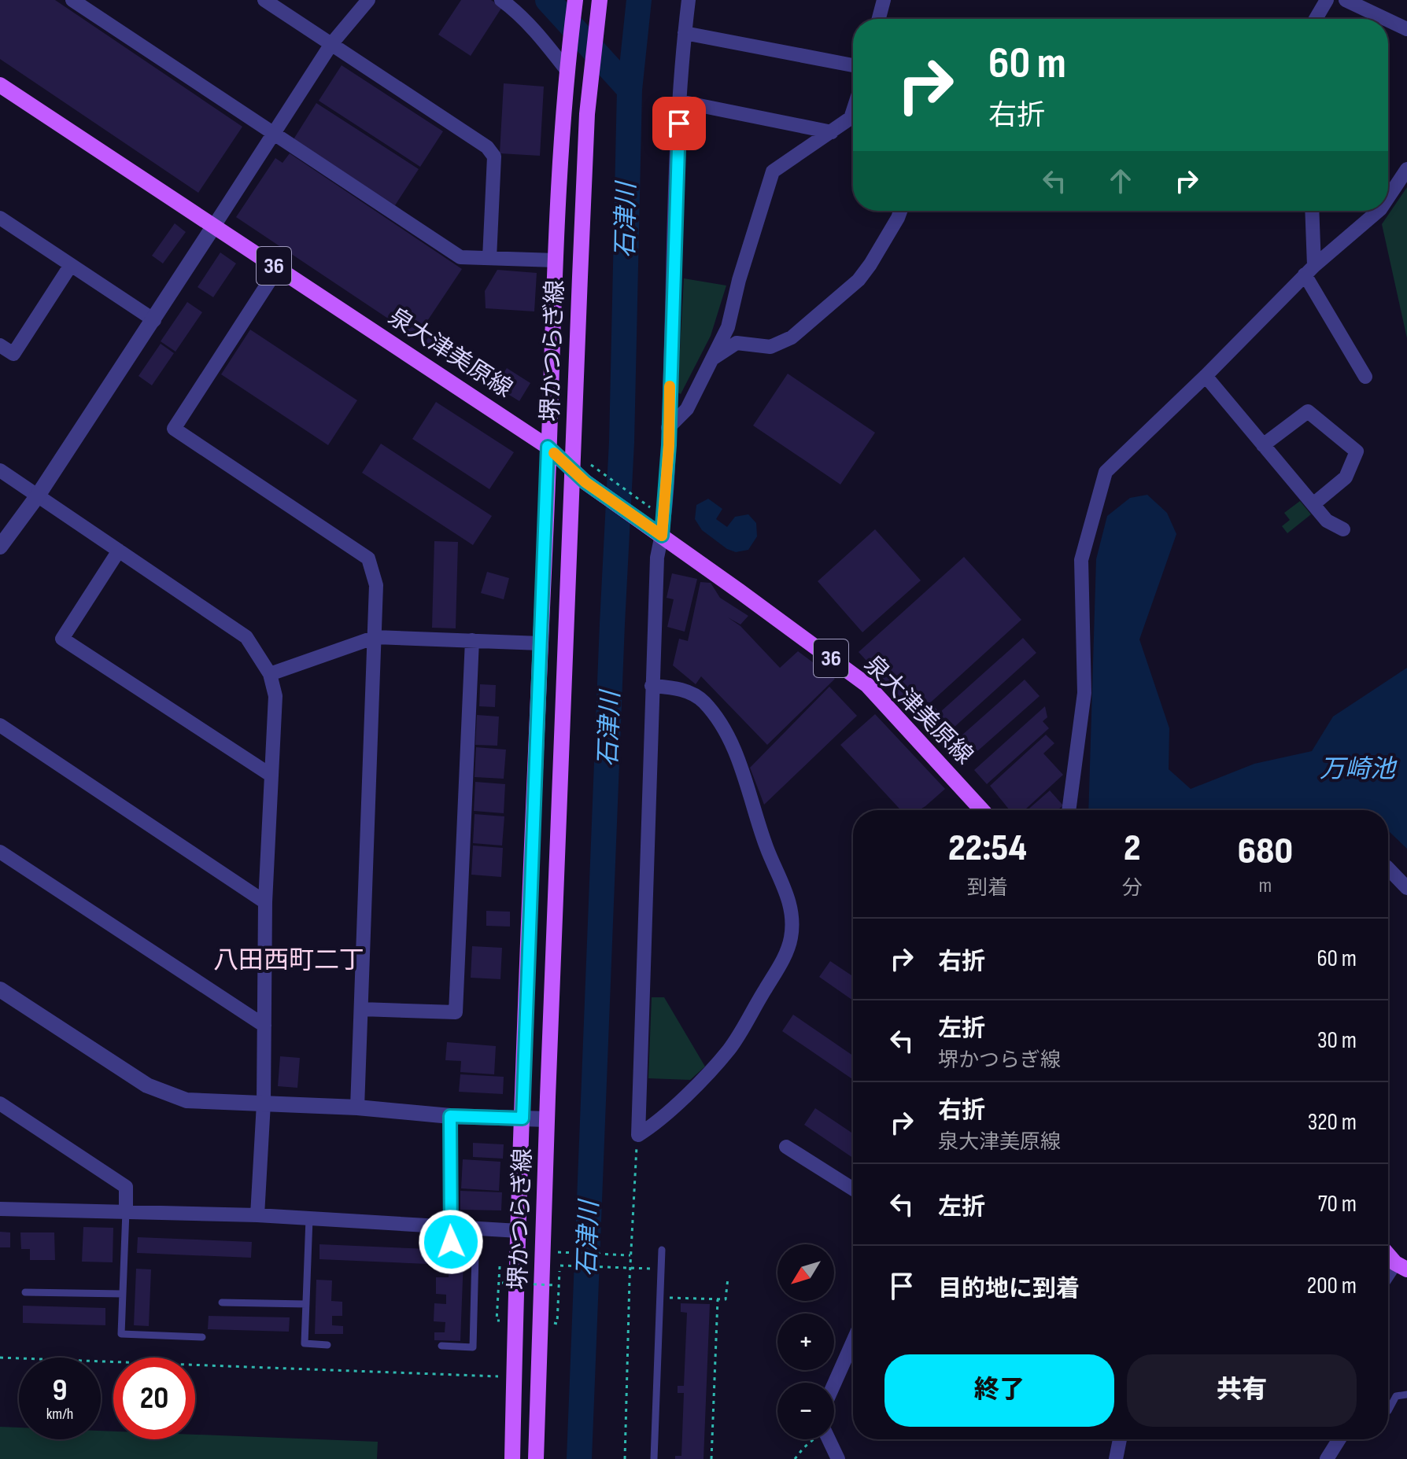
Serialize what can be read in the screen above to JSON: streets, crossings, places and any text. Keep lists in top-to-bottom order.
{
  "streets": {
    "main road": ["36", "堺かつらぎ線", "泉大津美原線"]
  },
  "crossings": [
    ["堺かつらぎ線", "泉大津美原線"]
  ],
  "districts": ["八田西町二丁"],
  "water": ["石津川", "万崎池"],
  "north": "bottom left",
  "page": {
    "turn": ["60 m", "右折"],
    "eta": [
      "22:54",
      "到着",
      "2",
      "分",
      "680",
      "m"
    ],
    "list": [
      {
        "name": "右折",
        "value": "60 m"
      },
      {
        "name": "左折",
        "note": "堺かつらぎ線",
        "value": "30 m"
      },
      {
        "name": "右折",
        "note": "泉大津美原線",
        "value": "320 m"
      },
      {
        "name": "左折",
        "value": "70 m"
      },
      {
        "name": "目的地に到着",
        "value": "200 m"
      }
    ],
    "map_buttons": ["+", "−"],
    "buttons": ["終了", "共有"],
    "speed": "9 km/h",
    "limit": "20"
  }
}
